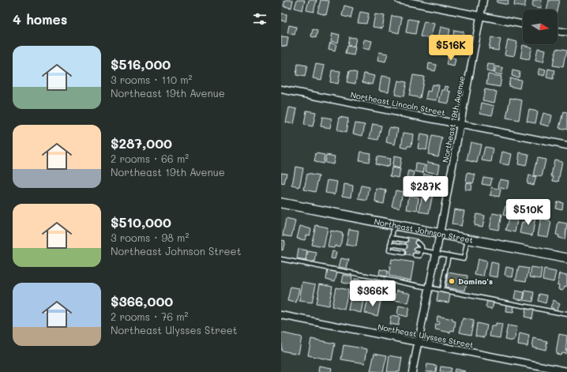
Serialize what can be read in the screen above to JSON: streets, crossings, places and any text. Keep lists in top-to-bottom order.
{
  "streets": {
    "main road": ["Northeast Johnson Street"],
    "street": ["Northeast Lincoln Street", "Northeast 19th Avenue", "Northeast Ulysses Street"]
  },
  "crossings": [
    ["Northeast Lincoln Street", "Northeast 19th Avenue"],
    ["Northeast 19th Avenue", "Northeast Johnson Street"],
    ["Northeast 19th Avenue", "Northeast Ulysses Street"]
  ],
  "places": ["Domino's"],
  "north": "right",
  "page": {
    "heading": "4 homes",
    "price": [
      "$516K",
      "$287K",
      "$510K",
      "$366K"
    ],
    "list": [
      {
        "name": "$516,000",
        "note": "3 rooms · 110 m² · Northeast 19th Avenue"
      },
      {
        "name": "$287,000",
        "note": "2 rooms · 66 m² · Northeast 19th Avenue"
      },
      {
        "name": "$510,000",
        "note": "3 rooms · 98 m² · Northeast Johnson Street"
      },
      {
        "name": "$366,000",
        "note": "2 rooms · 76 m² · Northeast Ulysses Street"
      }
    ]
  }
}
